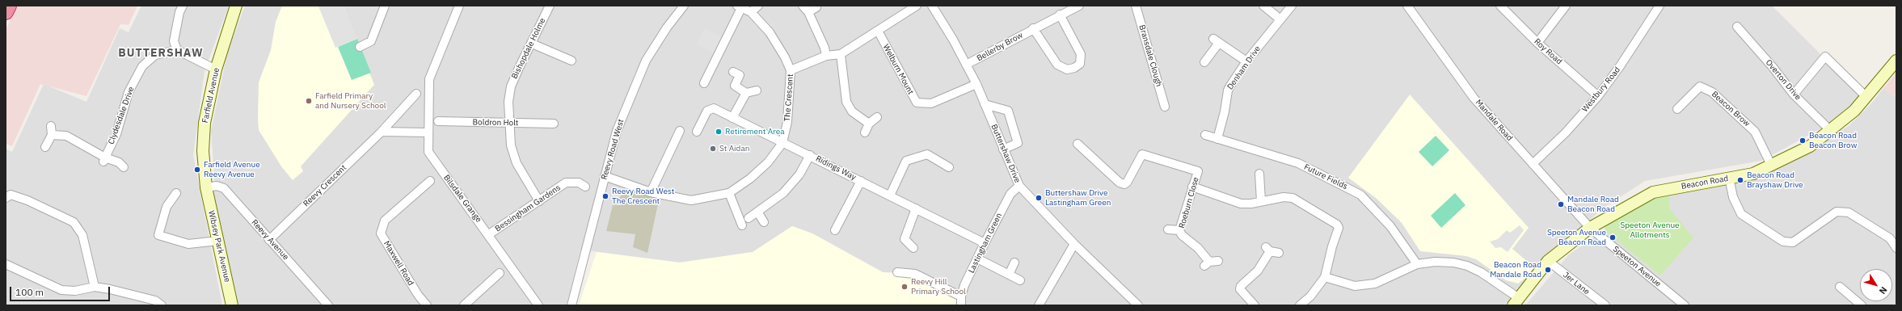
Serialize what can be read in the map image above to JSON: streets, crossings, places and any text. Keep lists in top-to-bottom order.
{
  "streets": {
    "main road": ["Farfield Avenue", "Beacon Road", "Wibsey Park Avenue"],
    "street": [
      "Bellerby Brow",
      "Bishopdale Holme",
      "Roy Road",
      "Bransdale Clough",
      "Denham Drive",
      "Welburn Mount",
      "Overton Drive",
      "Westbury Road",
      "The Crescent",
      "Beacon Brow",
      "Clydesdale Drive",
      "Mandale Road",
      "Boldron Holt",
      "Reevy Road West",
      "Buttershaw Drive",
      "Ridings Way",
      "Future Fields",
      "Reevy Crescent",
      "Bilsdale Grange",
      "Roeburn Close",
      "Bessingham Gardens",
      "Reevy Avenue",
      "Lastingham Green",
      "Maxwell Road",
      "Speeton Avenue",
      "Jer Lane"
    ]
  },
  "crossings": [
    ["Bellerby Brow", "Buttershaw Drive"],
    ["Bishopdale Holme", "Boldron Holt"],
    ["Bishopdale Holme", "Bessingham Gardens"],
    ["Roy Road", "Westbury Road"],
    ["Denham Drive", "Future Fields"],
    ["Welburn Mount", "Buttershaw Drive"],
    ["Overton Drive", "Beacon Road"],
    ["Westbury Road", "Mandale Road"],
    ["Farfield Avenue", "Reevy Avenue"],
    ["Farfield Avenue", "Wibsey Park Avenue"],
    ["The Crescent", "Reevy Road West"],
    ["The Crescent", "Ridings Way"],
    ["Beacon Brow", "Beacon Road"],
    ["Mandale Road", "Beacon Road"],
    ["Mandale Road", "Speeton Avenue"],
    ["Buttershaw Drive", "Lastingham Green"],
    ["Ridings Way", "Lastingham Green"],
    ["Beacon Road", "Speeton Avenue"],
    ["Beacon Road", "Jer Lane"],
    ["Reevy Crescent", "Reevy Avenue"],
    ["Bilsdale Grange", "Bessingham Gardens"],
    ["Reevy Avenue", "Wibsey Park Avenue"]
  ],
  "districts": ["BUTTERSHAW"],
  "parks": ["Speeton Avenue Allotments"],
  "places": [
    "Farfield Primary and Nursery School",
    "Retirement Area",
    "Beacon Road Beacon Brow",
    "St Aidan",
    "Farfield Avenue Reevy Avenue",
    "Beacon Road Brayshaw Drive",
    "Reevy Road West The Crescent",
    "Buttershaw Drive Lastingham Green",
    "Mandale Road Beacon Road",
    "Speeton Avenue Beacon Road",
    "Beacon Road Mandale Road",
    "Reevy Hill Primary School"
  ],
  "scale_bar": "100 m",
  "north": "bottom right"
}
